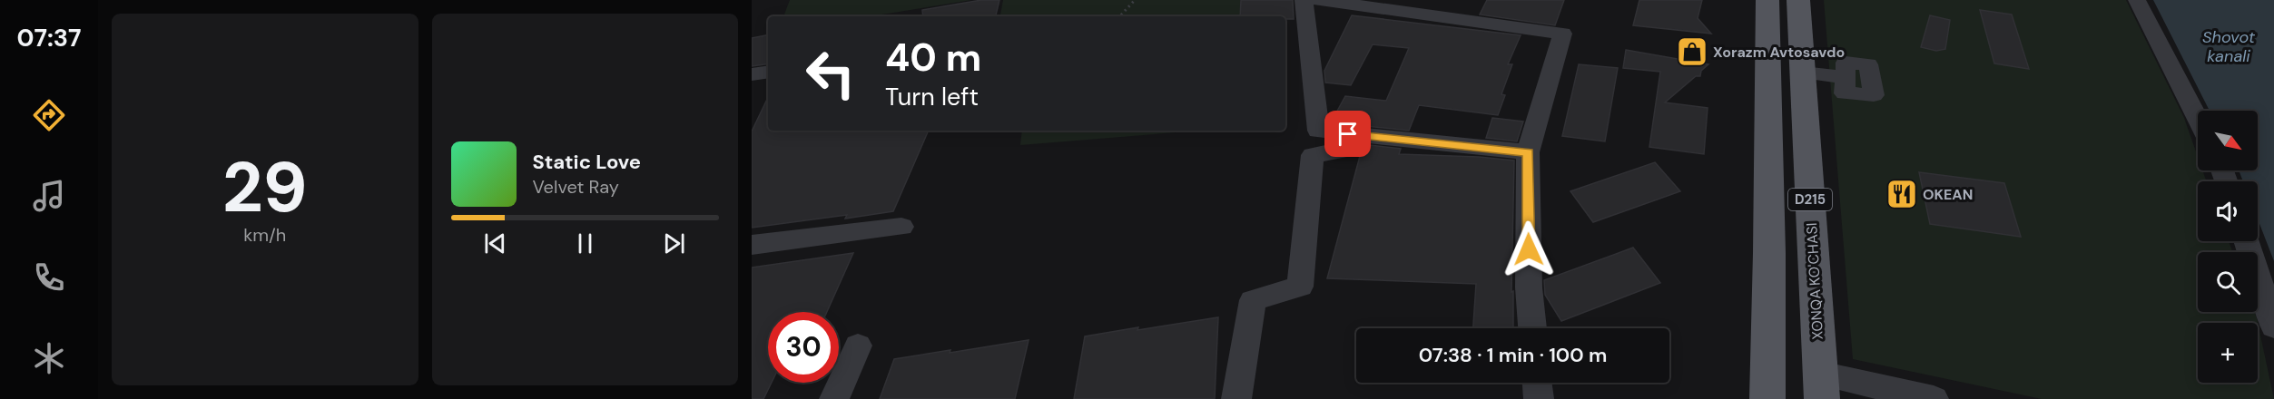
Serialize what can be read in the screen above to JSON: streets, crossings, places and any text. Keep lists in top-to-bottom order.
{
  "streets": {
    "main road": ["D215", "XONQA KO'CHASI"]
  },
  "water": ["Shovot kanali"],
  "places": {
    "shop": ["Xorazm Avtosavdo"],
    "restaurant": ["OKEAN"]
  },
  "north": "bottom right",
  "page": {
    "tabs": "07:37",
    "tile": ["29", "km/h"],
    "turn": ["40 m", "Turn left"],
    "map_buttons": "+",
    "song": ["Static Love", "Velvet Ray"],
    "limit": "30",
    "trip": "07:38 · 1 min · 100 m"
  }
}
